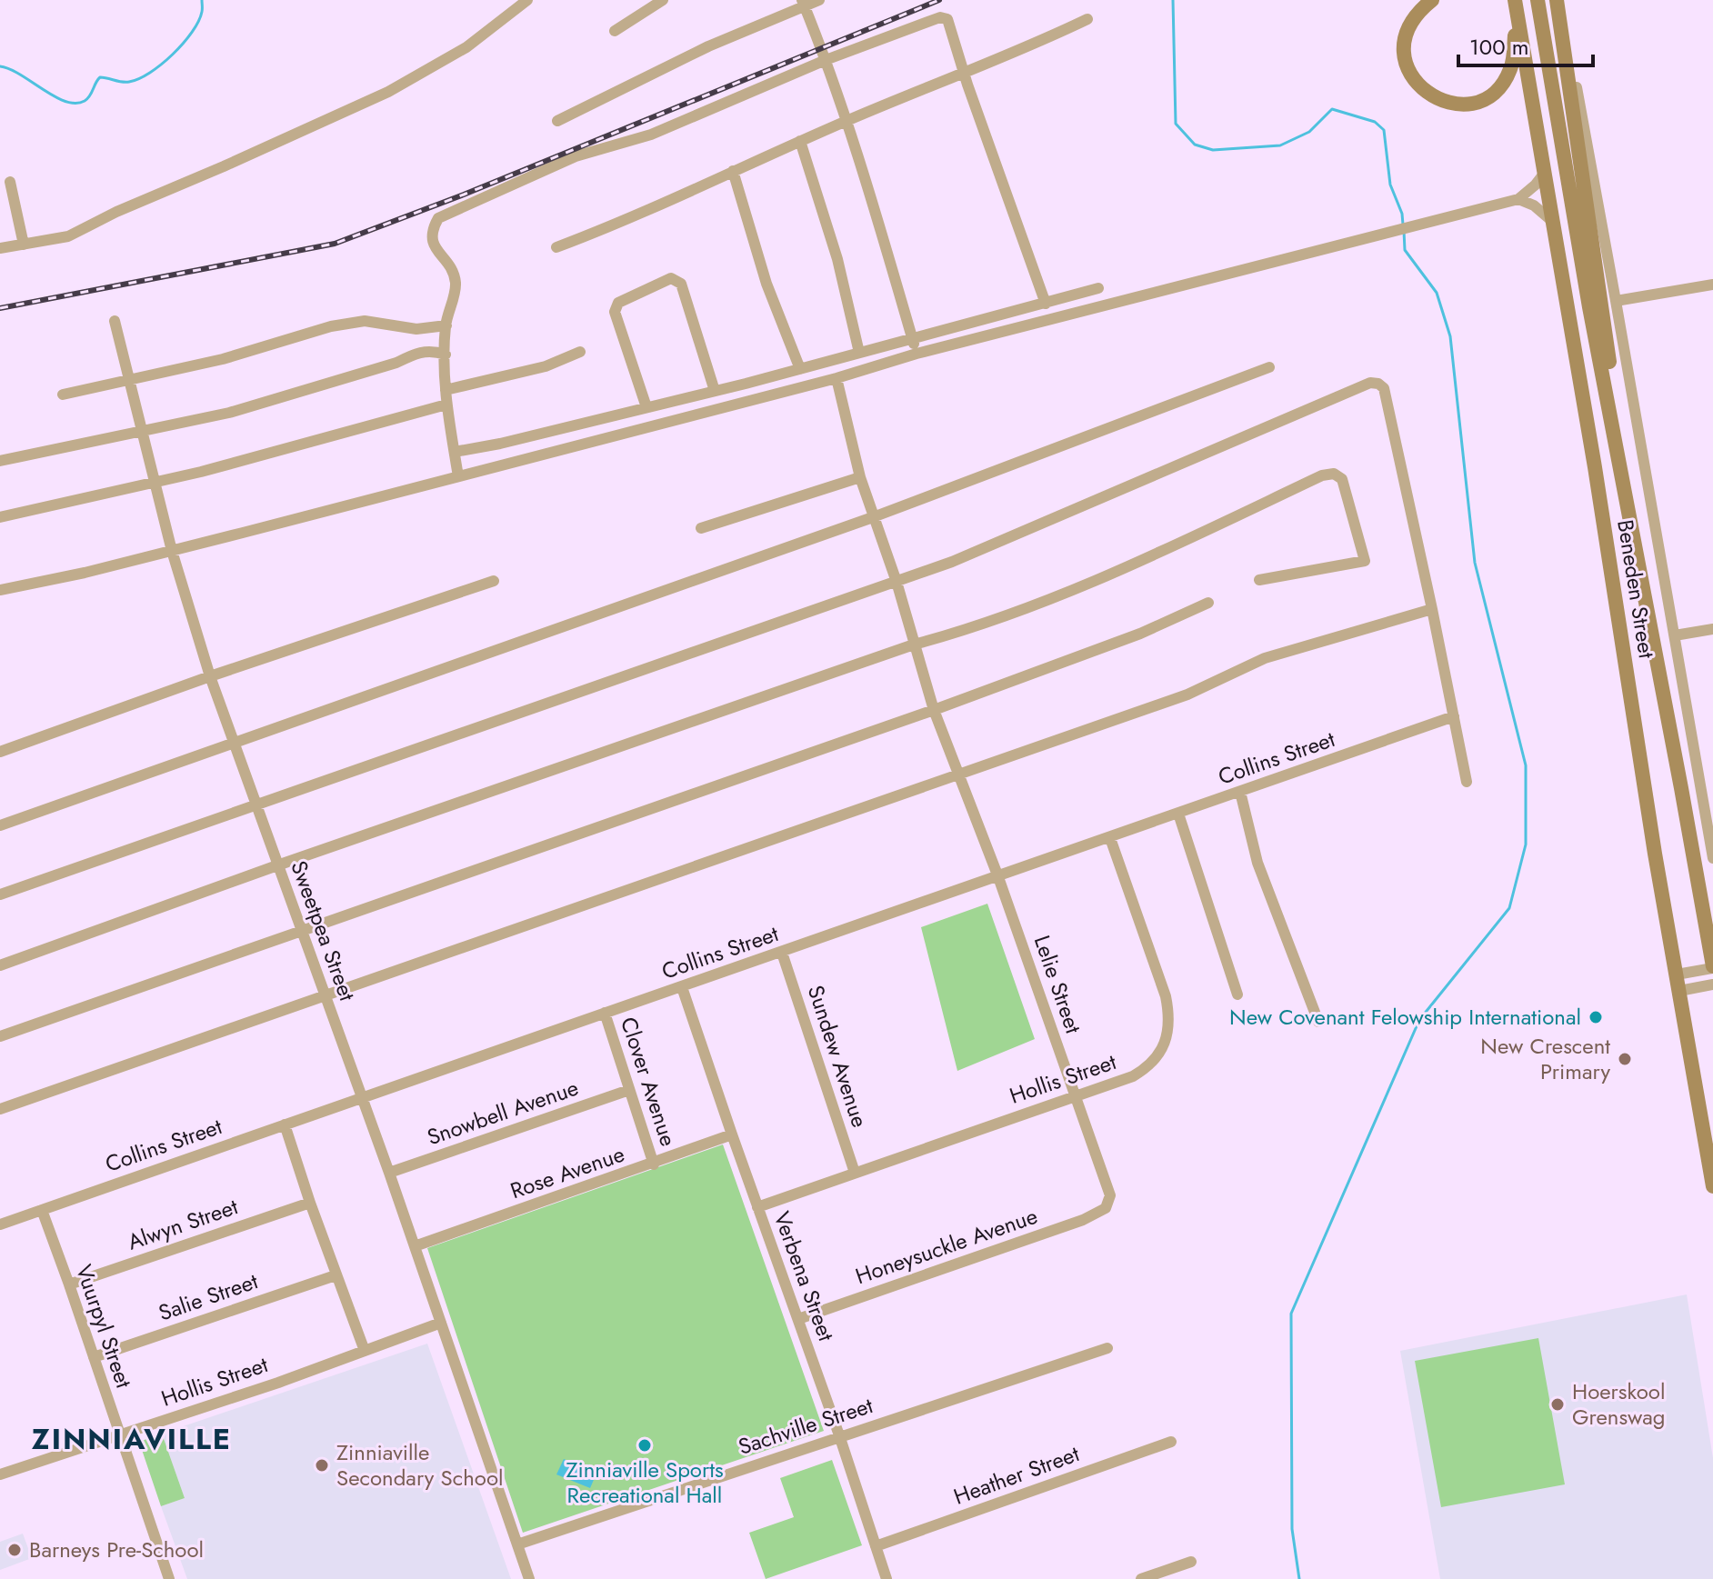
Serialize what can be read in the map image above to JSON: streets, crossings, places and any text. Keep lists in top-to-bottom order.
{
  "streets": {
    "main road": ["Beneden Street"],
    "street": [
      "Collins Street",
      "Sweetpea Street",
      "Lelie Street",
      "Sundew Avenue",
      "Hollis Street",
      "Clover Avenue",
      "Snowbell Avenue",
      "Rose Avenue",
      "Alwyn Street",
      "Honeysuckle Avenue",
      "Verbena Street",
      "Salie Street",
      "Vuurpyl Street",
      "Sachville Street",
      "Heather Street"
    ]
  },
  "crossings": [
    ["Collins Street", "Sweetpea Street"],
    ["Collins Street", "Lelie Street"],
    ["Collins Street", "Sundew Avenue"],
    ["Collins Street", "Hollis Street"],
    ["Collins Street", "Clover Avenue"],
    ["Collins Street", "Verbena Street"],
    ["Collins Street", "Vuurpyl Street"],
    ["Sweetpea Street", "Hollis Street"],
    ["Sweetpea Street", "Snowbell Avenue"],
    ["Sweetpea Street", "Rose Avenue"],
    ["Sweetpea Street", "Sachville Street"],
    ["Lelie Street", "Hollis Street"],
    ["Lelie Street", "Honeysuckle Avenue"],
    ["Sundew Avenue", "Hollis Street"],
    ["Hollis Street", "Verbena Street"],
    ["Hollis Street", "Vuurpyl Street"],
    ["Clover Avenue", "Snowbell Avenue"],
    ["Clover Avenue", "Rose Avenue"],
    ["Rose Avenue", "Verbena Street"],
    ["Alwyn Street", "Vuurpyl Street"],
    ["Honeysuckle Avenue", "Verbena Street"],
    ["Verbena Street", "Sachville Street"],
    ["Verbena Street", "Heather Street"],
    ["Salie Street", "Vuurpyl Street"]
  ],
  "districts": ["ZINNIAVILLE"],
  "places": [
    "New Covenant Felowship International",
    "New Crescent Primary",
    "Hoerskool Grenswag",
    "Zinniaville Sports Recreational Hall",
    "Zinniaville Secondary School",
    "Barneys Pre-School"
  ],
  "scale_bar": "100 m"
}
